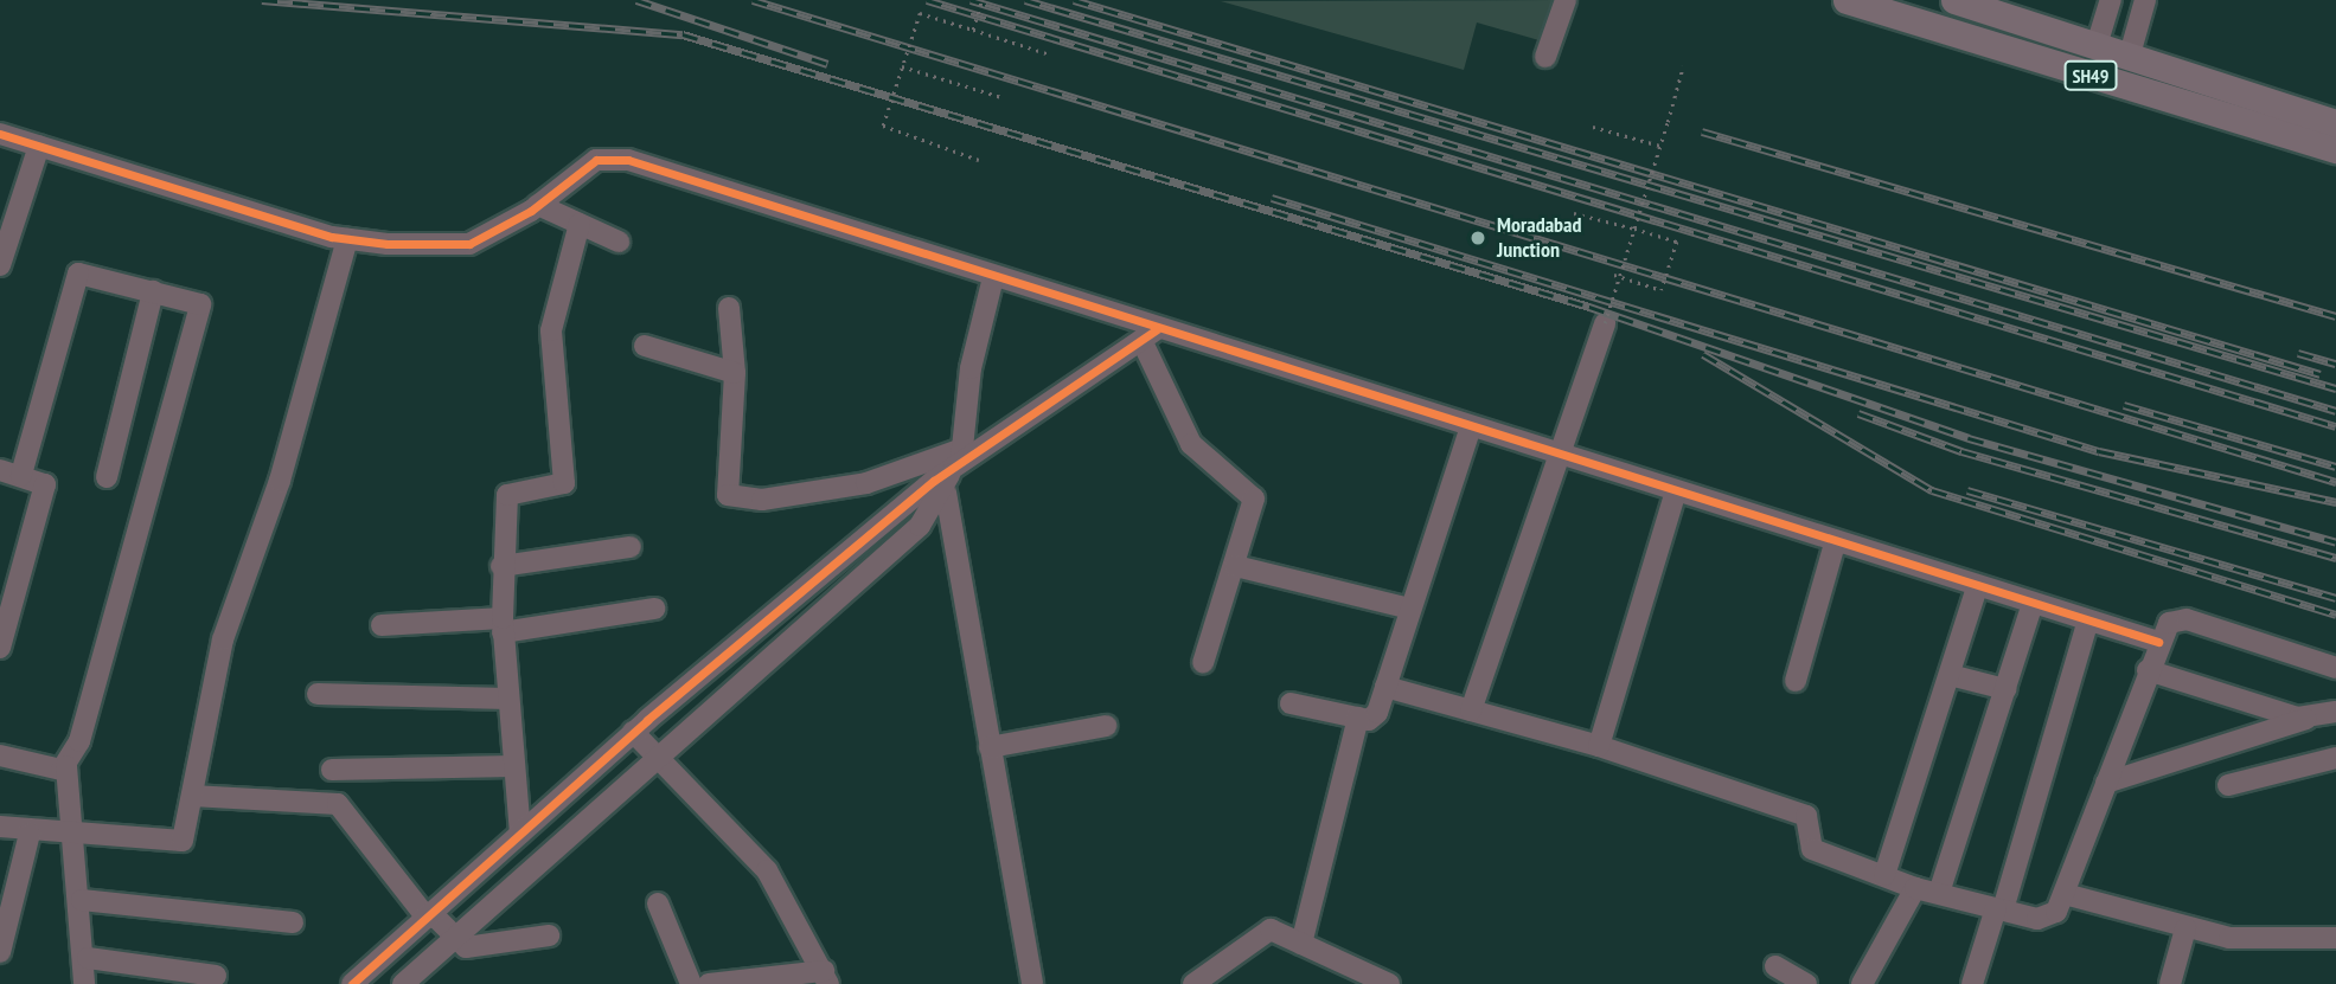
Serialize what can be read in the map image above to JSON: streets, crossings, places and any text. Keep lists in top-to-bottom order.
{
  "streets": {
    "main road": ["SH49"]
  },
  "places": ["Moradabad Junction"]
}
